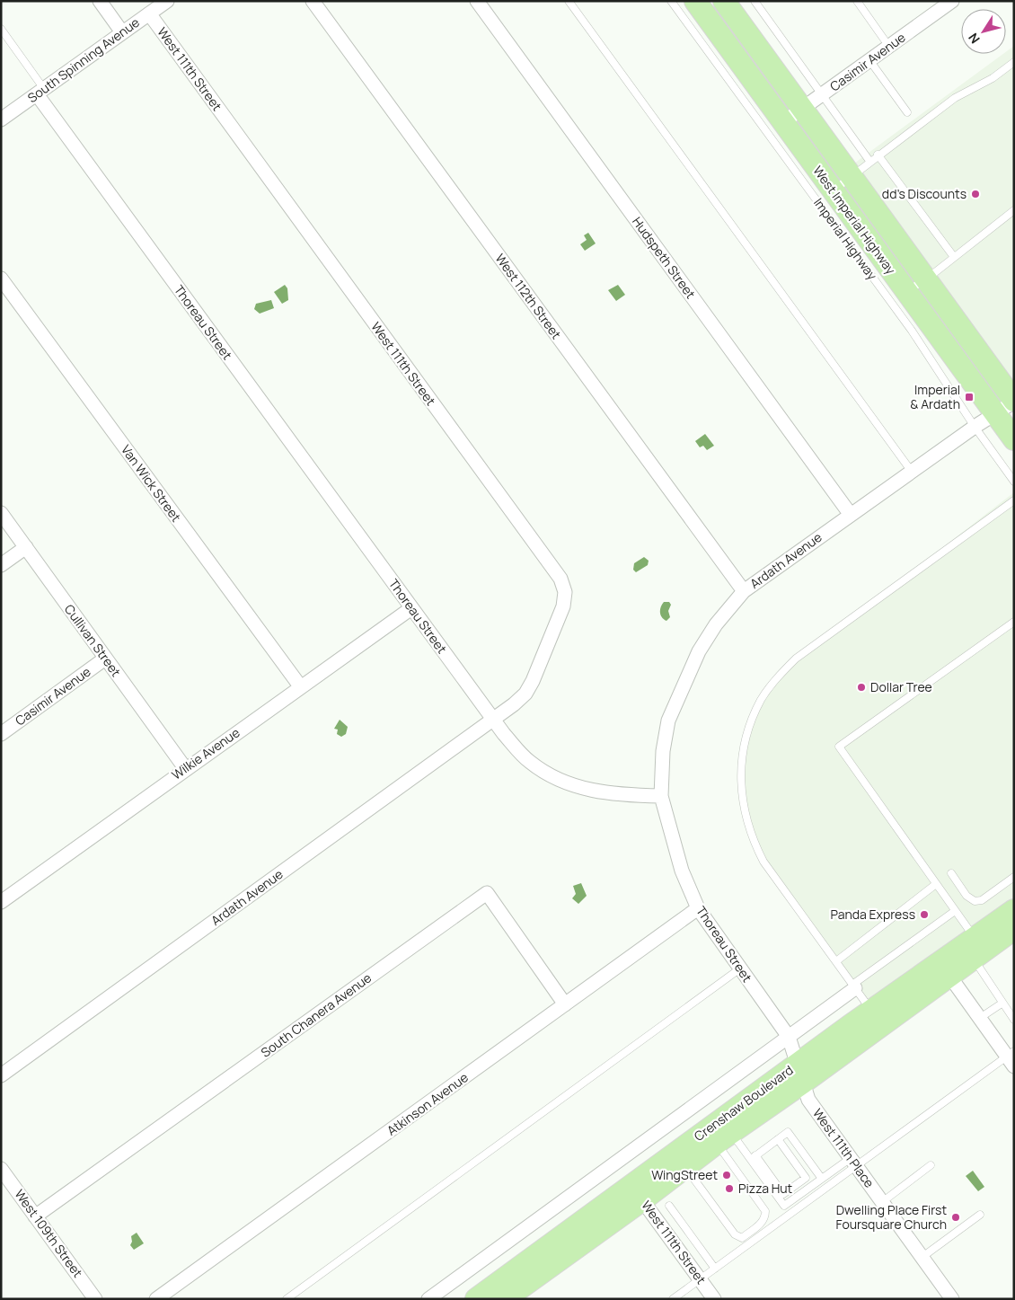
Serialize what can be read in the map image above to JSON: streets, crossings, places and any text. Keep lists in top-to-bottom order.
{
  "streets": {
    "main road": ["West Imperial Highway", "Crenshaw Boulevard"],
    "street": [
      "South Spinning Avenue",
      "Casimir Avenue",
      "West 111th Street",
      "Hudspeth Street",
      "West 112th Street",
      "Thoreau Street",
      "Van Wick Street",
      "Ardath Avenue",
      "Cullivan Street",
      "Wilkie Avenue",
      "South Chanera Avenue",
      "Atkinson Avenue",
      "West 111th Place",
      "West 109th Street"
    ],
    "lane": ["Imperial Highway"]
  },
  "crossings": [
    ["South Spinning Avenue", "West 111th Street"],
    ["South Spinning Avenue", "Thoreau Street"],
    ["Casimir Avenue", "West Imperial Highway"],
    ["Casimir Avenue", "Cullivan Street"],
    ["West 111th Street", "Thoreau Street"],
    ["West 111th Street", "Ardath Avenue"],
    ["West 111th Street", "Crenshaw Boulevard"],
    ["West Imperial Highway", "Ardath Avenue"],
    ["Imperial Highway", "Ardath Avenue"],
    ["Hudspeth Street", "Ardath Avenue"],
    ["West 112th Street", "Ardath Avenue"],
    ["Thoreau Street", "Ardath Avenue"],
    ["Thoreau Street", "Wilkie Avenue"],
    ["Thoreau Street", "Crenshaw Boulevard"],
    ["Thoreau Street", "Atkinson Avenue"],
    ["Thoreau Street", "West 111th Place"],
    ["Van Wick Street", "Wilkie Avenue"],
    ["Cullivan Street", "Wilkie Avenue"],
    ["South Chanera Avenue", "Atkinson Avenue"],
    ["South Chanera Avenue", "West 109th Street"],
    ["Crenshaw Boulevard", "West 111th Place"]
  ],
  "places": {
    "other": [
      "dd's Discounts",
      "Dollar Tree",
      "Panda Express",
      "WingStreet",
      "Pizza Hut",
      "Dwelling Place First Foursquare Church"
    ],
    "transit": ["Imperial & Ardath"]
  },
  "north": "bottom left"
}
